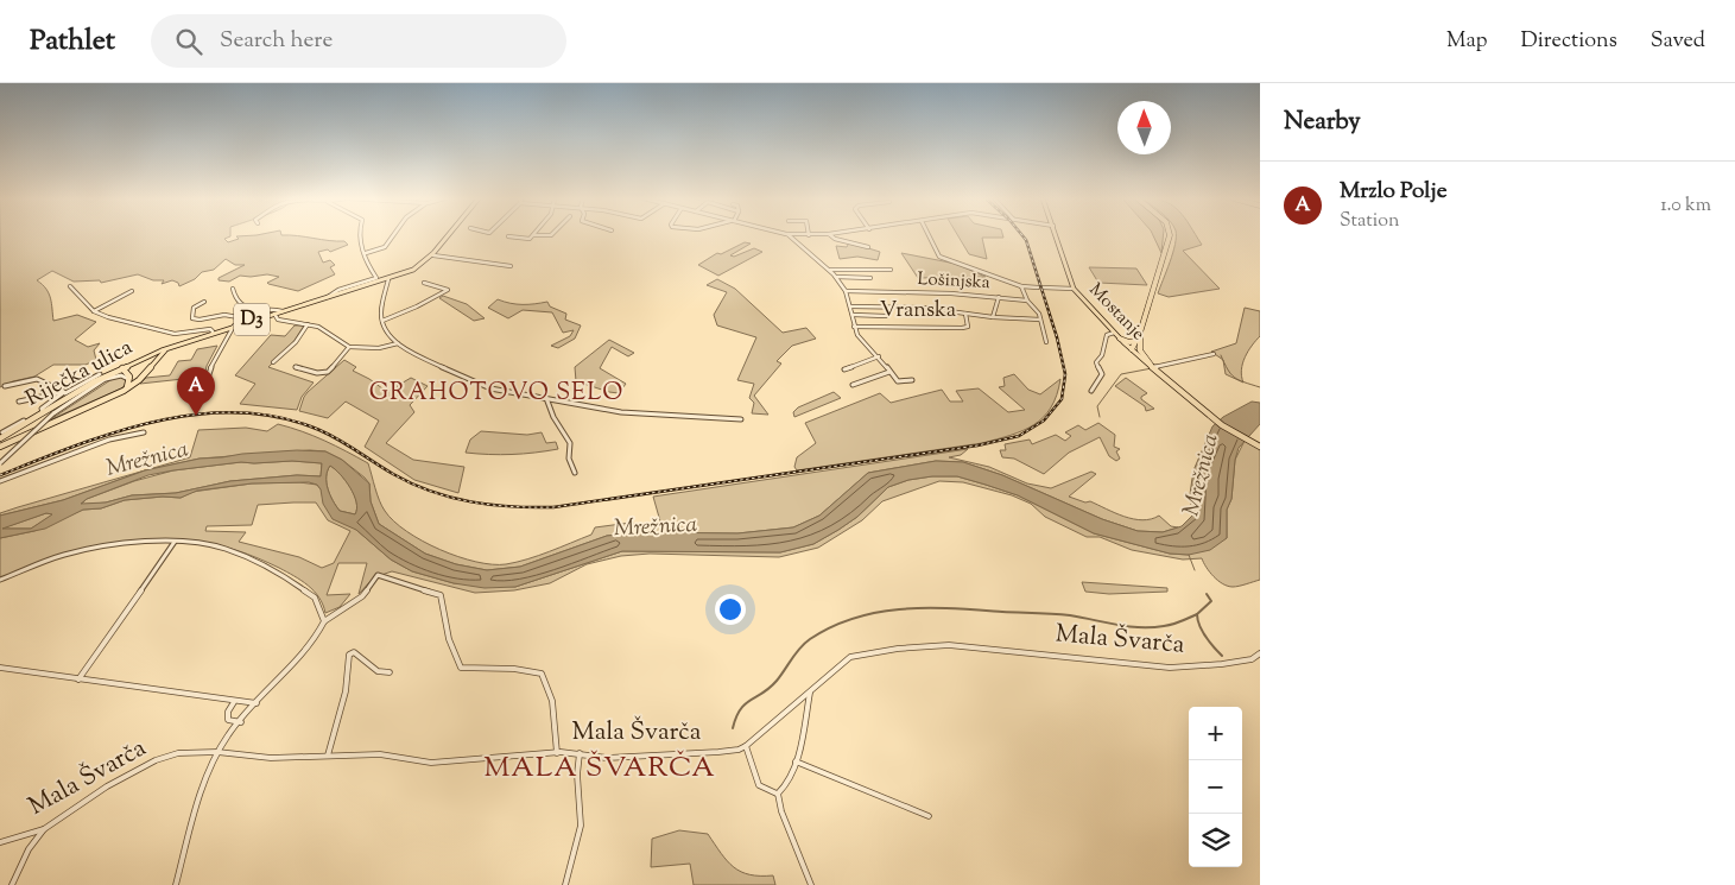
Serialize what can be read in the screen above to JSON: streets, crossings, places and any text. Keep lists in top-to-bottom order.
{
  "streets": {
    "main road": ["Mostanje", "D3", "Riječka ulica"],
    "street": ["Lošinjska", "Vranska", "Mala Švarča"]
  },
  "districts": ["GRAHOTOVO SELO", "MALA ŠVARČA"],
  "water": ["Mrežnica"],
  "north": "top",
  "page": {
    "header": "Pathlet",
    "search": "Search here",
    "nav": ["Map", "Directions", "Saved"],
    "heading": "Nearby",
    "list": [
      {
        "mark": "A",
        "name": "Mrzlo Polje",
        "note": "Station",
        "value": "1.0 km"
      }
    ],
    "pins": "A",
    "map_buttons": ["+", "−"]
  }
}
